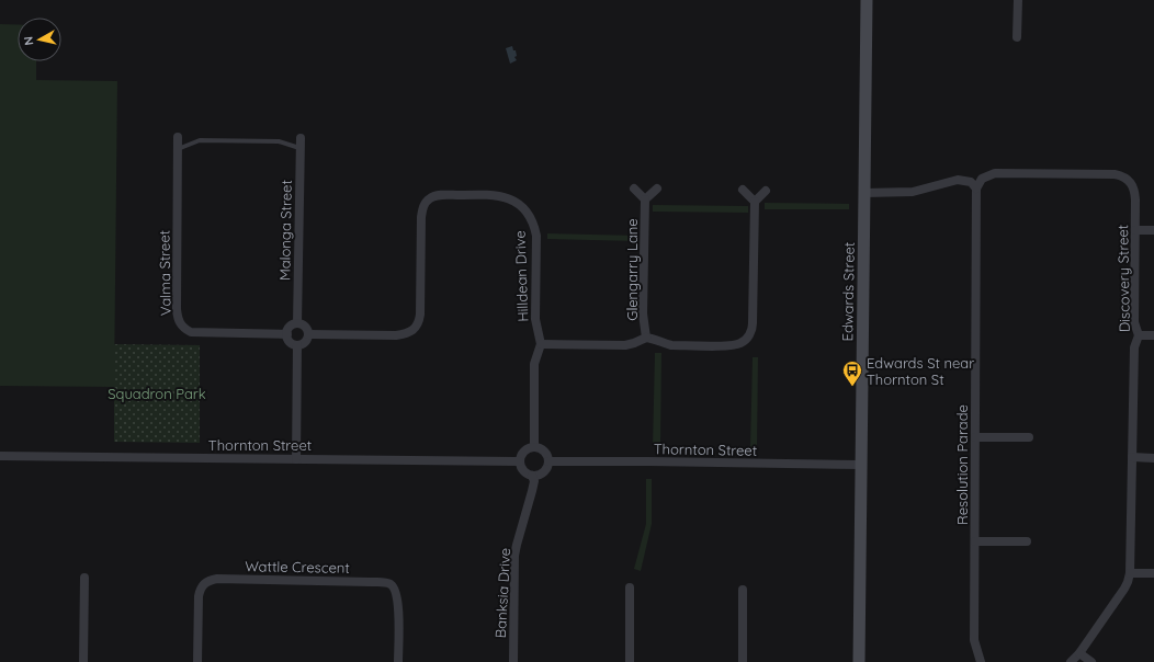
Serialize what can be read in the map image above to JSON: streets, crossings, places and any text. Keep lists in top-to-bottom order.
{
  "streets": {
    "main road": ["Edwards Street"],
    "street": [
      "Malonga Street",
      "Glengarry Lane",
      "Valma Street",
      "Hilldean Drive",
      "Discovery Street",
      "Thornton Street",
      "Resolution Parade",
      "Wattle Crescent",
      "Banksia Drive"
    ]
  },
  "crossings": [
    ["Malonga Street", "Valma Street"],
    ["Malonga Street", "Hilldean Drive"],
    ["Glengarry Lane", "Hilldean Drive"],
    ["Valma Street", "Hilldean Drive"],
    ["Hilldean Drive", "Thornton Street"],
    ["Hilldean Drive", "Banksia Drive"],
    ["Discovery Street", "Resolution Parade"],
    ["Edwards Street", "Thornton Street"],
    ["Thornton Street", "Banksia Drive"]
  ],
  "parks": ["Squadron Park"],
  "places": {
    "bus stop": ["Edwards St near Thornton St"]
  },
  "north": "left"
}
